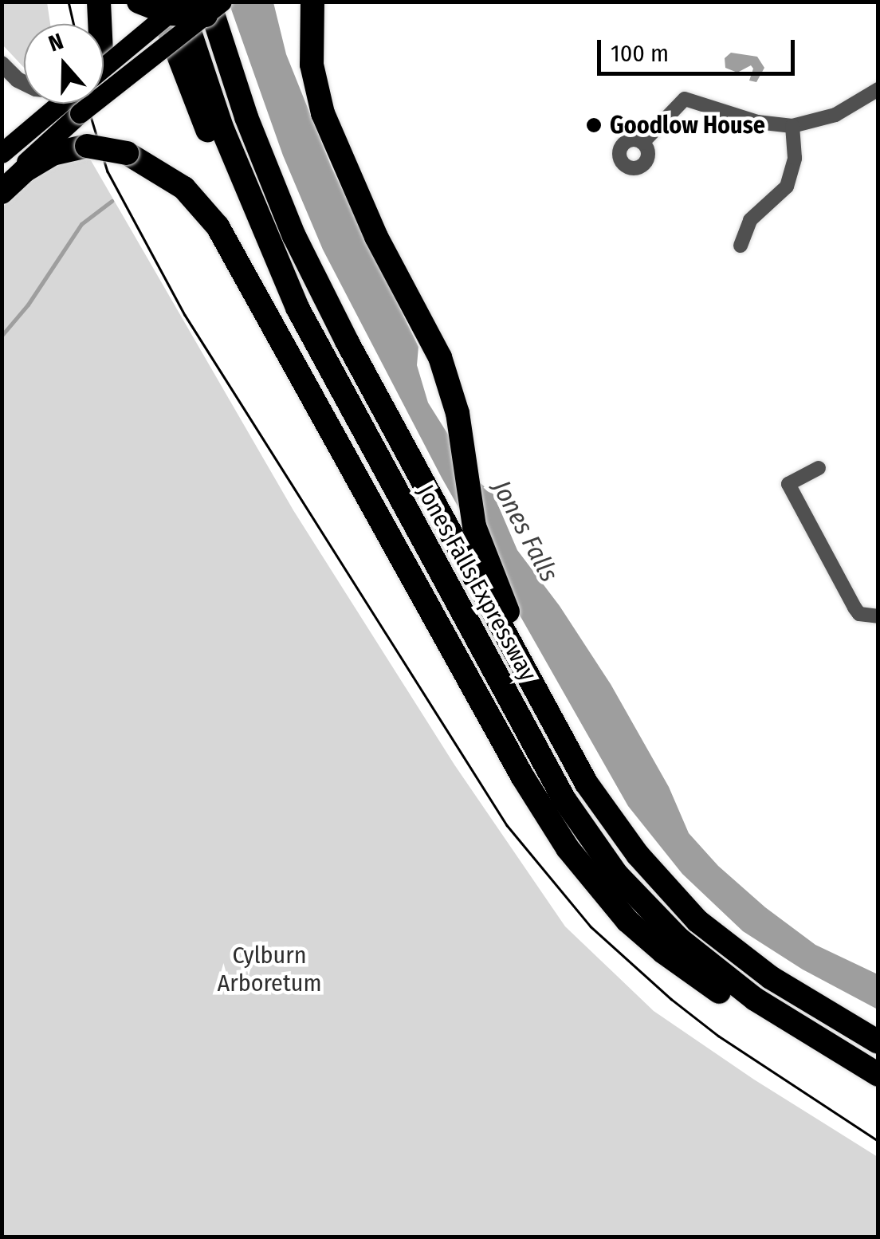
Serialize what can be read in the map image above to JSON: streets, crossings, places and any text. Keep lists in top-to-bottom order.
{
  "streets": {
    "highway": ["Jones Falls Expressway"]
  },
  "water": ["Jones Falls"],
  "parks": ["Cylburn Arboretum"],
  "places": ["Goodlow House"],
  "scale_bar": "100 m",
  "north": "top"
}
